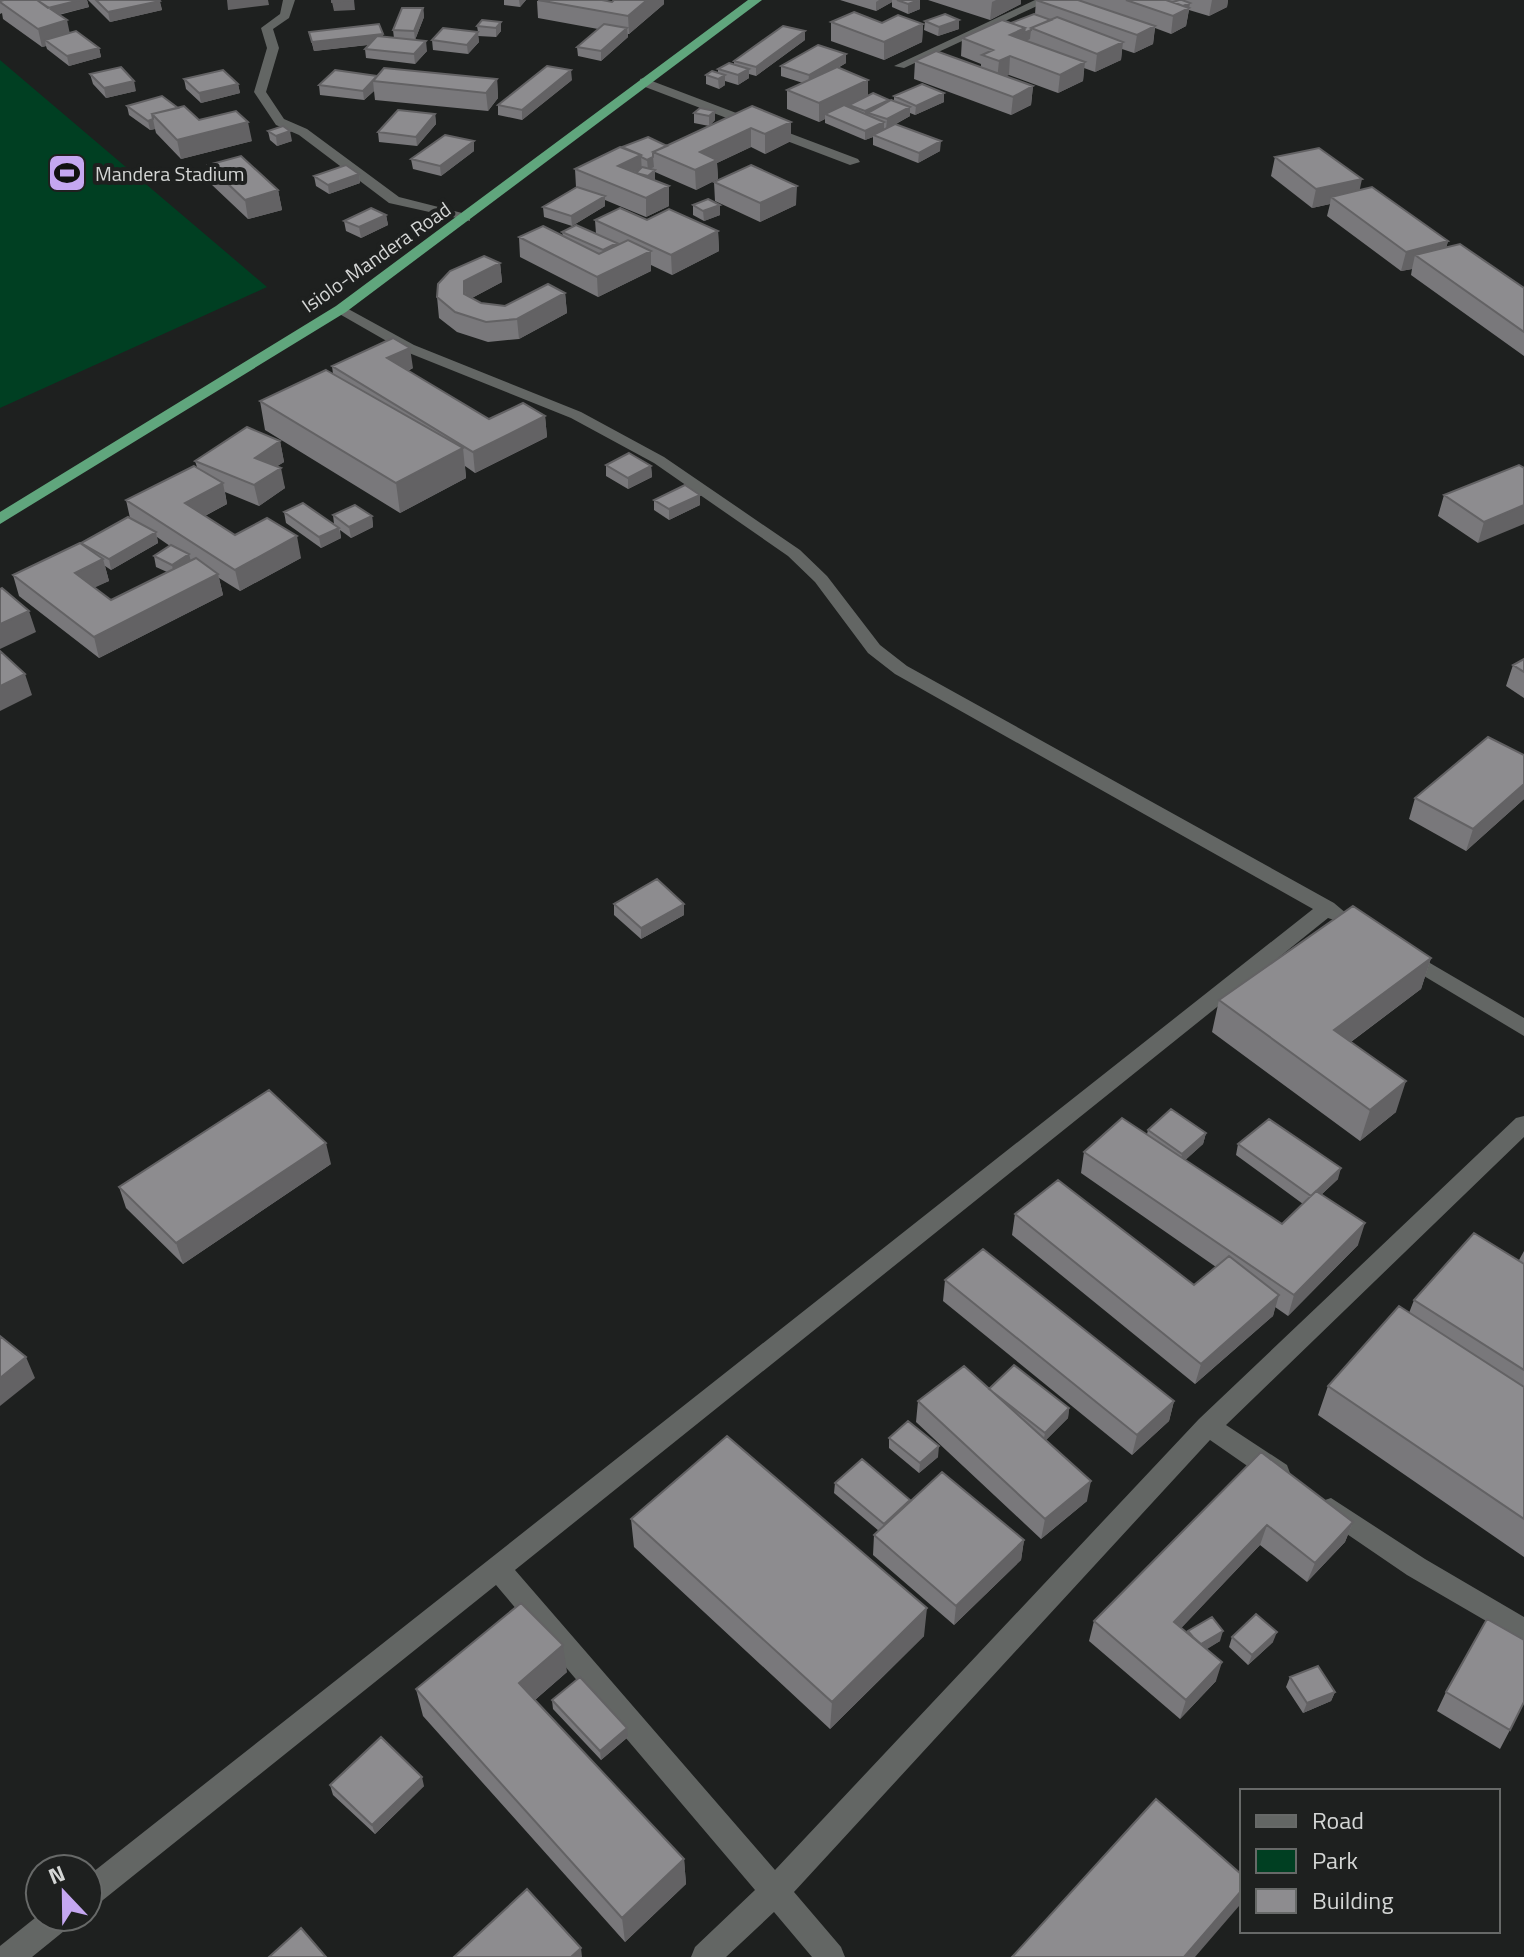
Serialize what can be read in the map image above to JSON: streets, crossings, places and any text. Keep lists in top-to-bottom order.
{
  "streets": {
    "highway": ["Isiolo-Mandera Road"]
  },
  "places": {
    "sports": ["Mandera Stadium"]
  },
  "legend": ["Road", "Park", "Building"],
  "north": "top"
}
